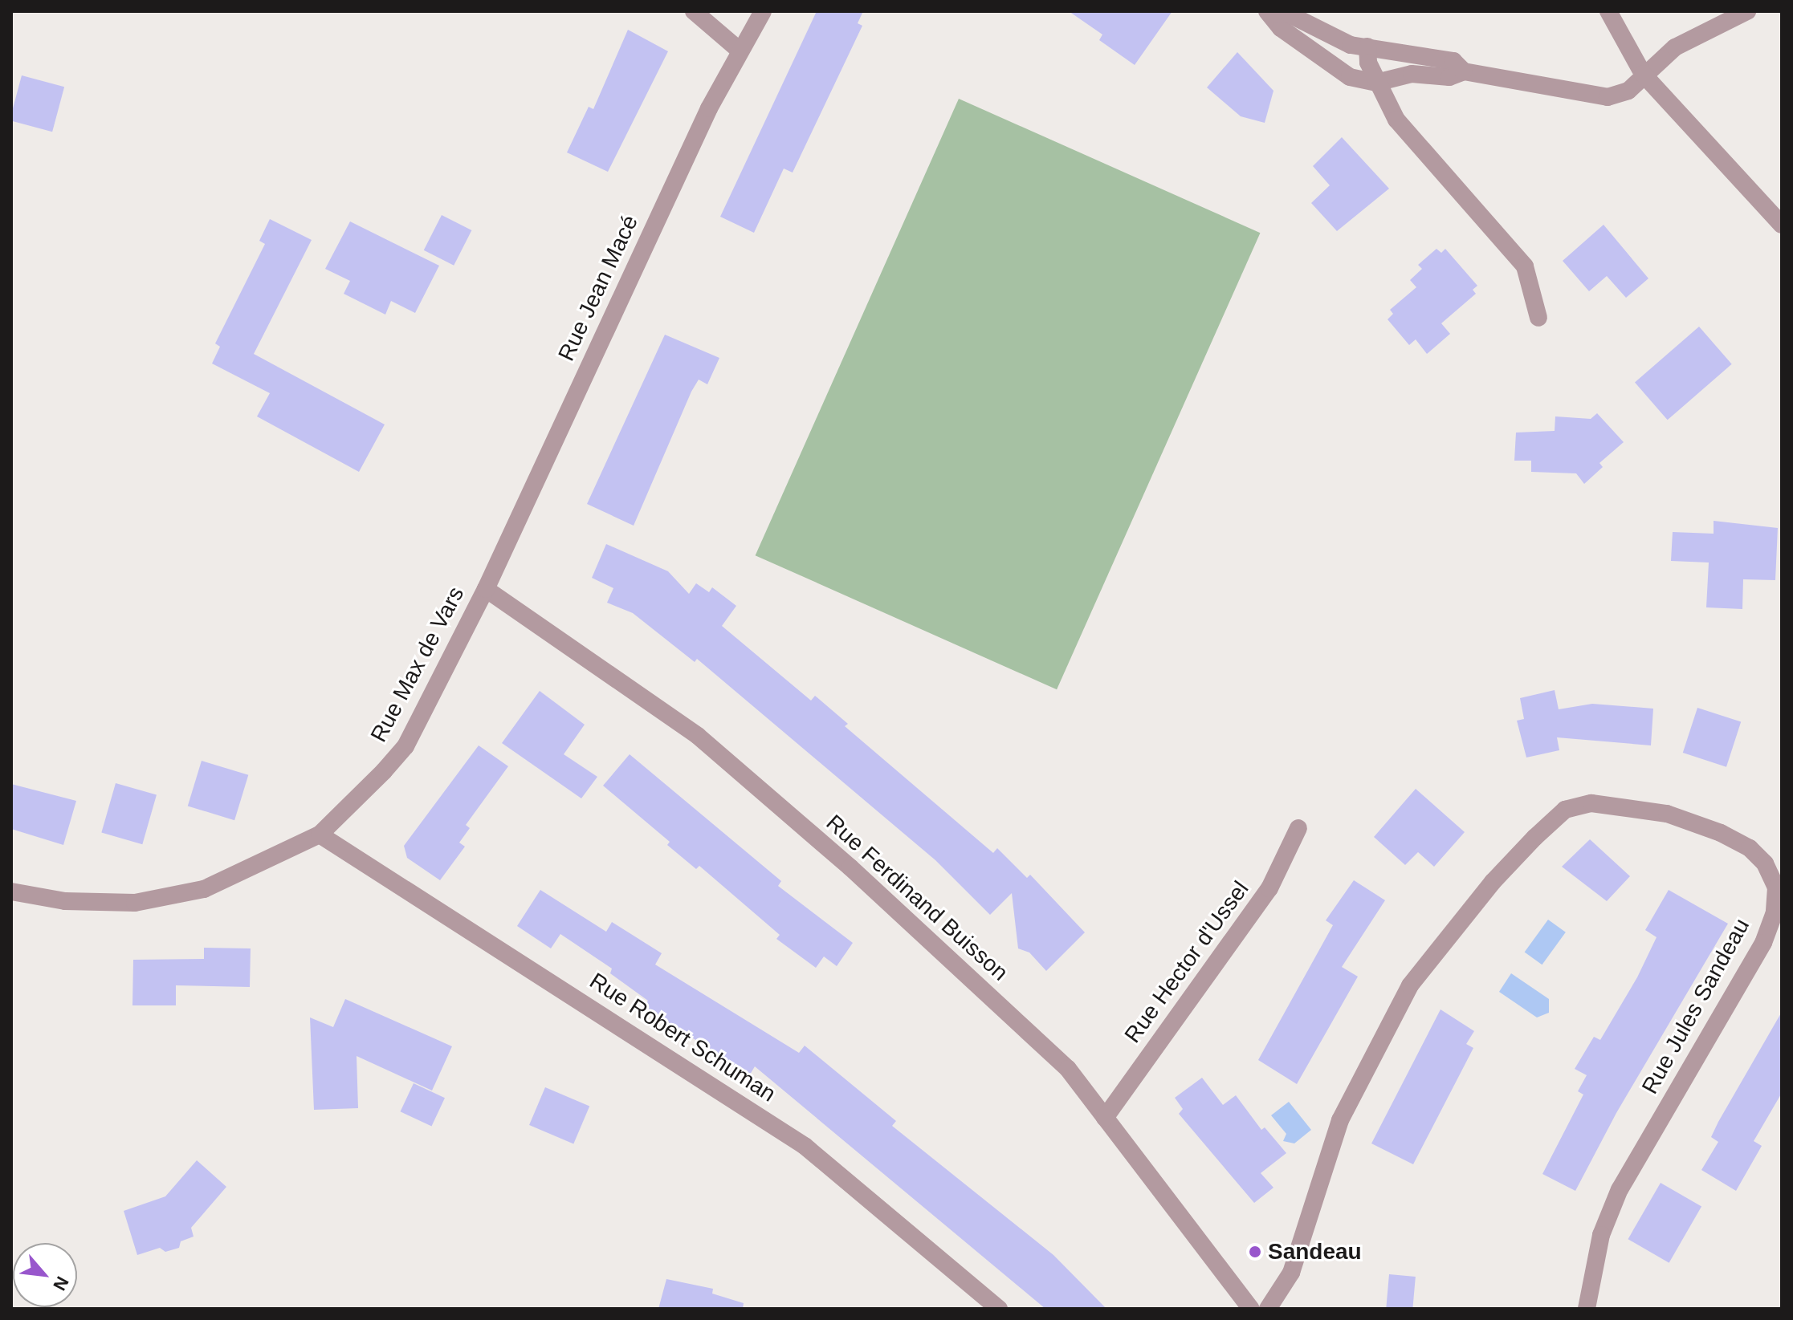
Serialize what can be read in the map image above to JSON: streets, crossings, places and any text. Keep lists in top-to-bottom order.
{
  "streets": {
    "street": [
      "Rue Jean Macé",
      "Rue Max de Vars",
      "Rue Ferdinand Buisson",
      "Rue Hector d'Ussel",
      "Rue Jules Sandeau",
      "Rue Robert Schuman"
    ]
  },
  "crossings": [
    ["Rue Jean Macé", "Rue Max de Vars"],
    ["Rue Jean Macé", "Rue Ferdinand Buisson"],
    ["Rue Max de Vars", "Rue Ferdinand Buisson"],
    ["Rue Max de Vars", "Rue Robert Schuman"],
    ["Rue Ferdinand Buisson", "Rue Hector d'Ussel"]
  ],
  "places": ["Sandeau"],
  "north": "bottom right"
}
